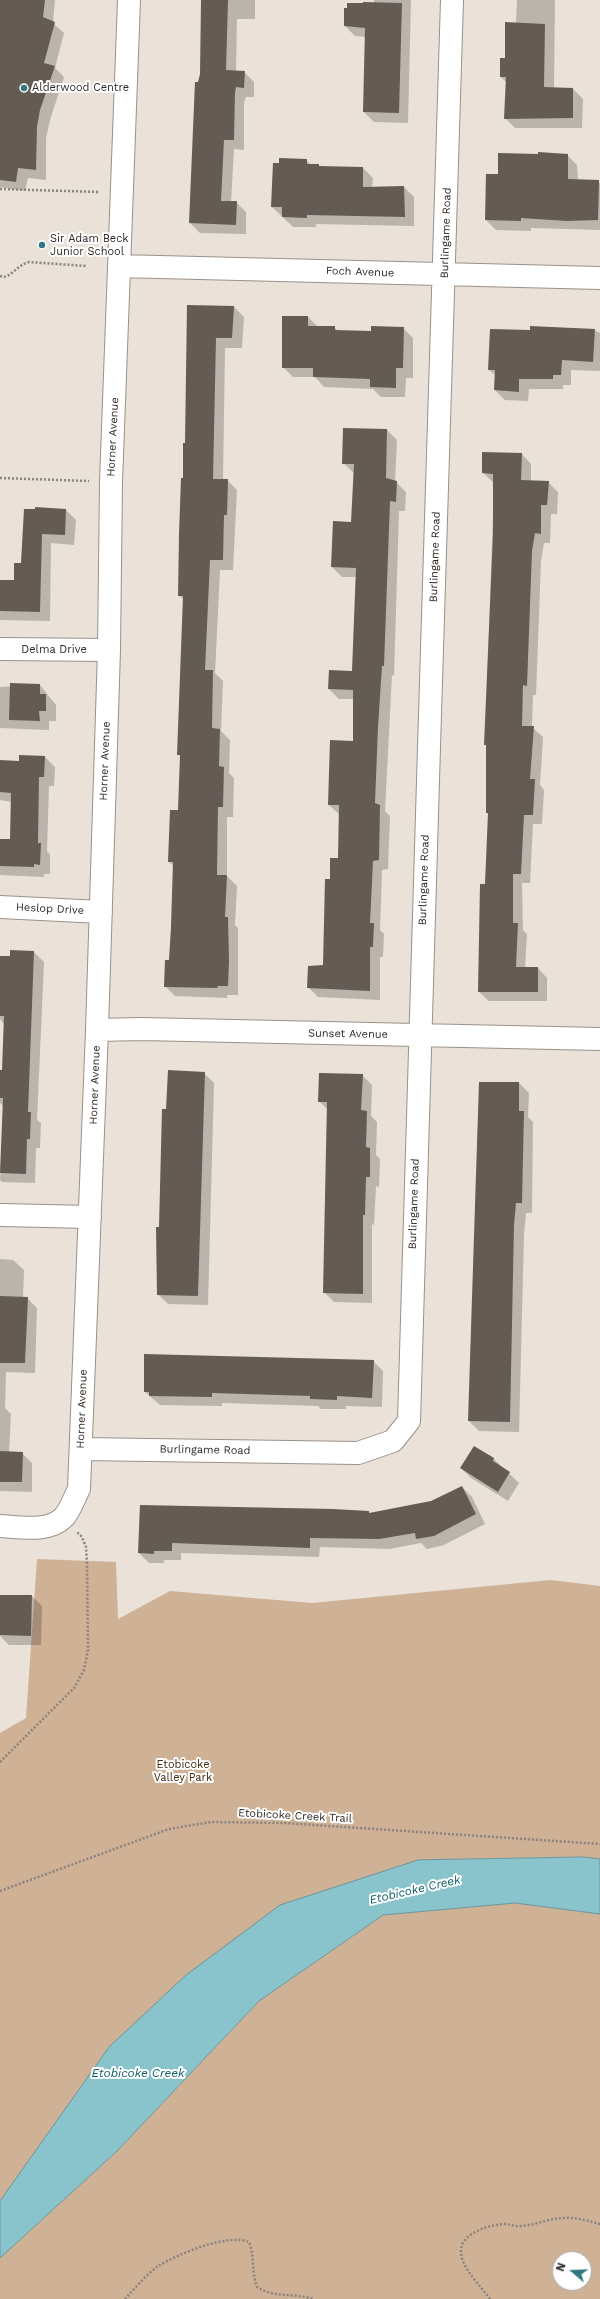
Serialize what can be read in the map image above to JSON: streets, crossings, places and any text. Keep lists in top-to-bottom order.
{
  "streets": {
    "street": [
      "Burlingame Road",
      "Foch Avenue",
      "Horner Avenue",
      "Delma Drive",
      "Heslop Drive",
      "Sunset Avenue"
    ],
    "path": ["Etobicoke Creek Trail"]
  },
  "crossings": [
    ["Burlingame Road", "Foch Avenue"],
    ["Burlingame Road", "Horner Avenue"],
    ["Burlingame Road", "Sunset Avenue"],
    ["Foch Avenue", "Horner Avenue"],
    ["Horner Avenue", "Delma Drive"],
    ["Horner Avenue", "Heslop Drive"],
    ["Horner Avenue", "Sunset Avenue"]
  ],
  "water": ["Etobicoke Creek"],
  "parks": ["Etobicoke Valley Park"],
  "places": ["Alderwood Centre", "Sir Adam Beck Junior School"],
  "north": "left"
}
